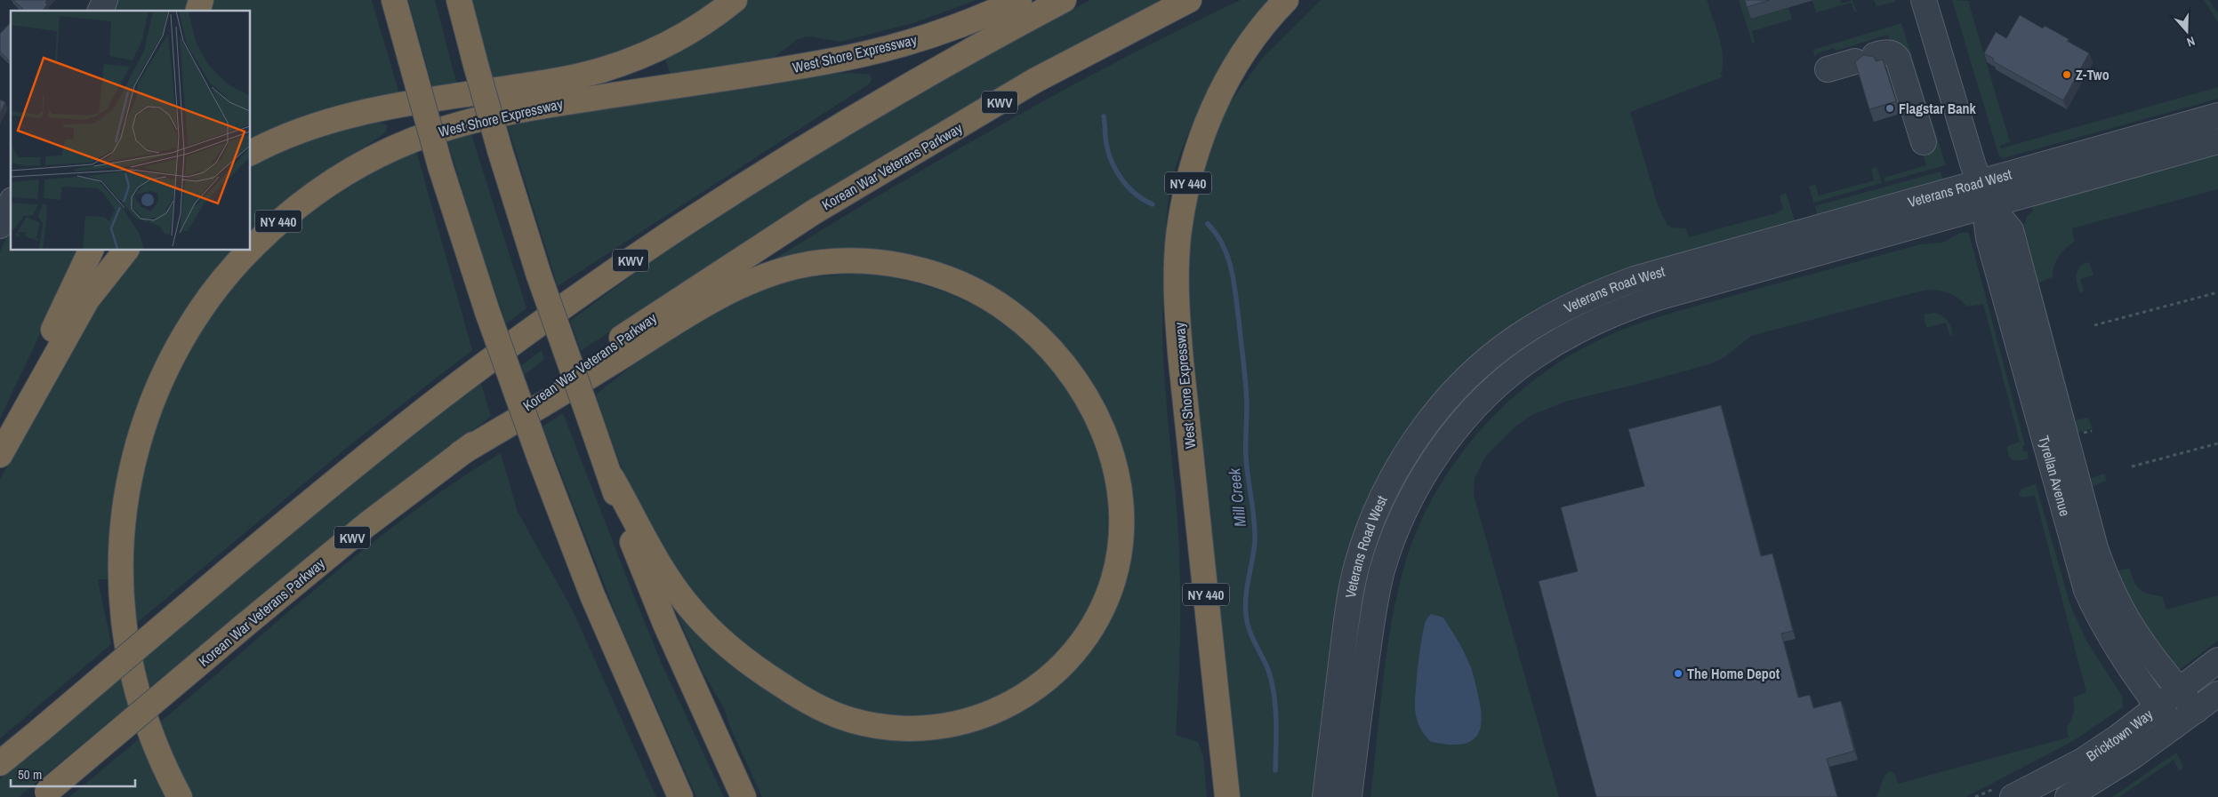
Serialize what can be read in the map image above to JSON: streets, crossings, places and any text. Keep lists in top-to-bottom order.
{
  "streets": {
    "highway": [
      "West Shore Expressway",
      "KWV",
      "Korean War Veterans Parkway",
      "NY 440"
    ],
    "street": ["Veterans Road West", "Tyrellan Avenue", "Bricktown Way"]
  },
  "crossings": [
    ["Veterans Road West", "Tyrellan Avenue"],
    ["Tyrellan Avenue", "Bricktown Way"]
  ],
  "water": ["Mill Creek"],
  "places": ["Z-Two", "Flagstar Bank", "The Home Depot"],
  "scale_bar": "50 m",
  "north": "bottom"
}
